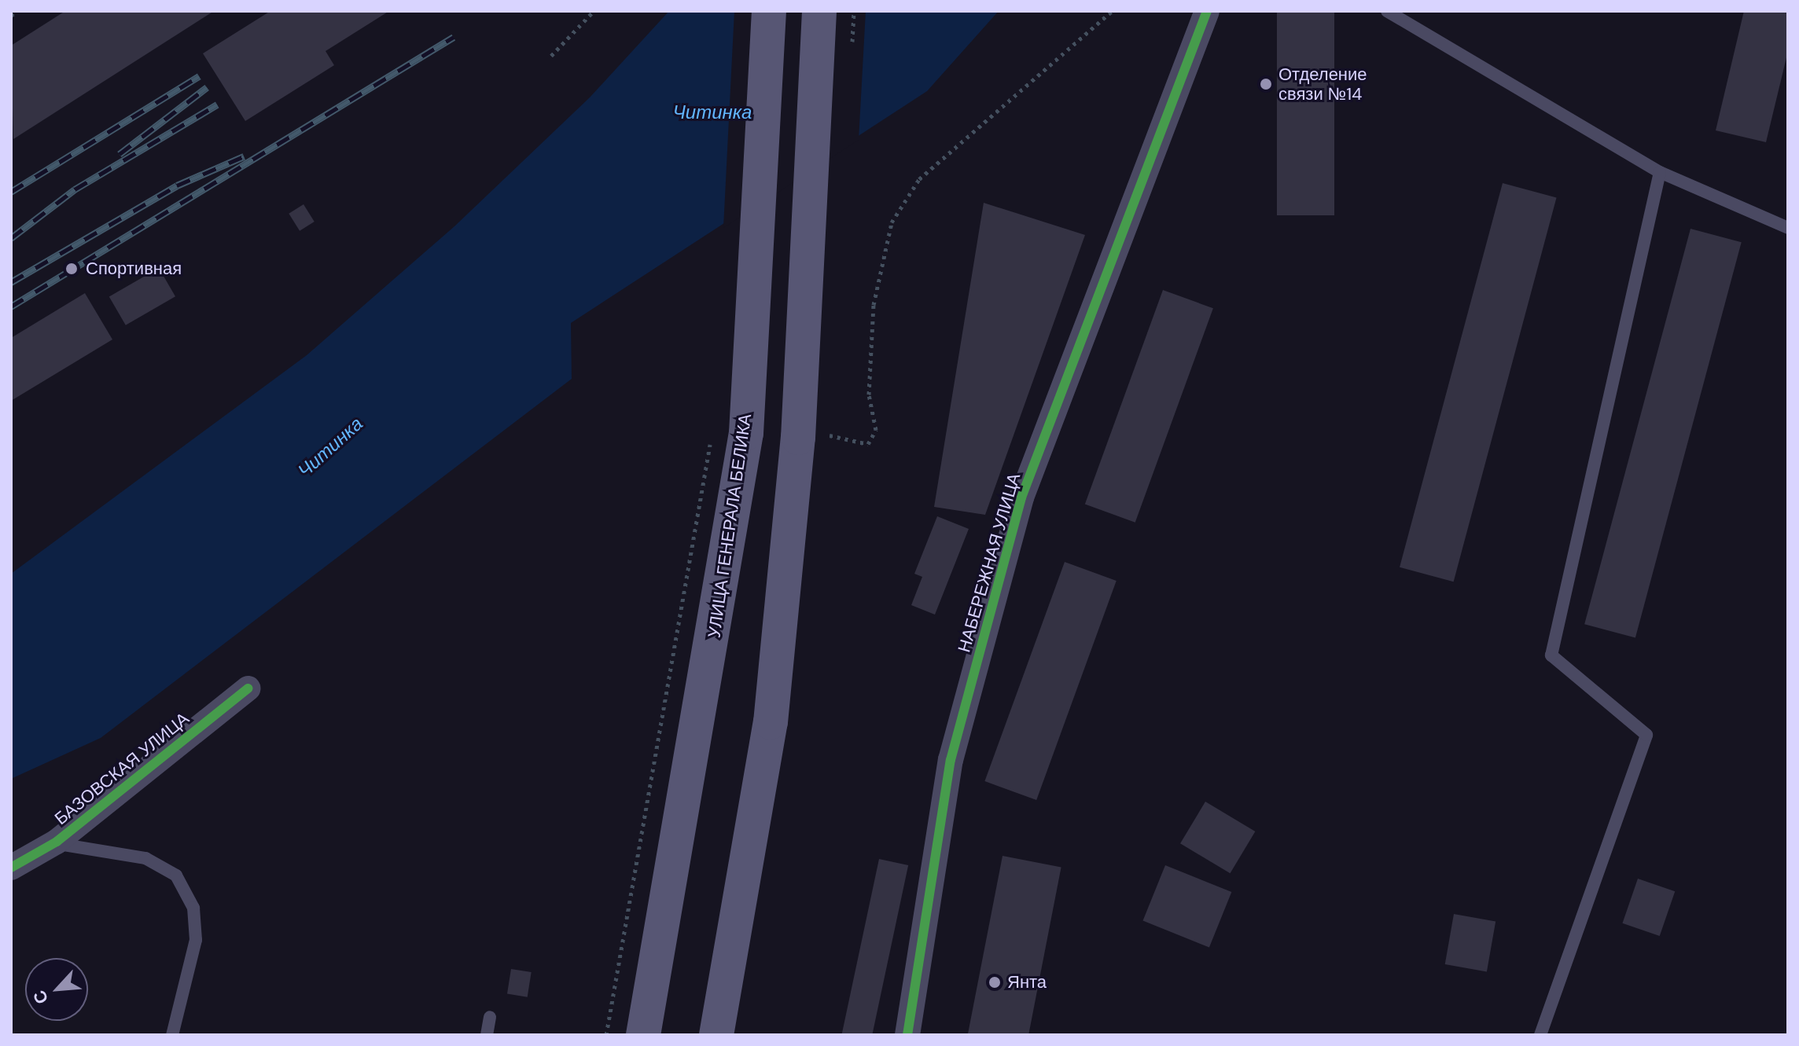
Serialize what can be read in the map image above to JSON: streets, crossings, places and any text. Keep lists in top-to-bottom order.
{
  "streets": {
    "main road": ["УЛИЦА ГЕНЕРАЛА БЕЛИКА"],
    "street": ["НАБЕРЕЖНАЯ УЛИЦА", "БАЗОВСКАЯ УЛИЦА"]
  },
  "water": ["Читинка"],
  "places": ["Отделение связи №14", "Спортивная", "Янта"],
  "north": "bottom left"
}
